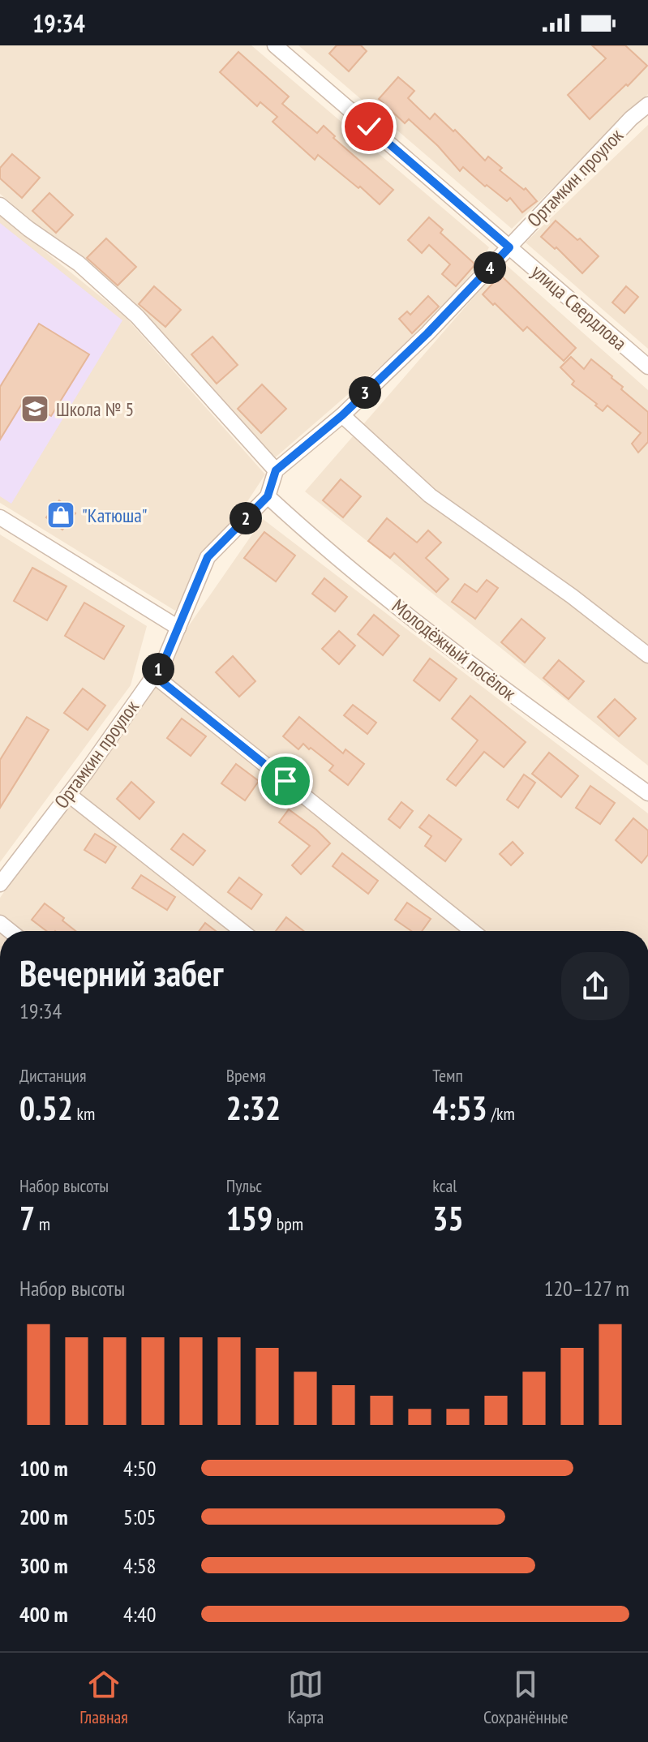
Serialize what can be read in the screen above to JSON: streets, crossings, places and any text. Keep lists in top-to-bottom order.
{
  "streets": {
    "street": ["Ортамкин проулок", "улица Свердлова", "Молодёжный посёлок"]
  },
  "crossings": [
    ["Ортамкин проулок", "улица Свердлова"],
    ["Ортамкин проулок", "Молодёжный посёлок"]
  ],
  "places": {
    "school or university": ["Школа № 5"],
    "shop": ["\"Катюша\""]
  },
  "page": {
    "status": "19:34",
    "pins": [
      "4",
      "3",
      "2",
      "1"
    ],
    "heading": ["Вечерний забег", "19:34"],
    "stats": [
      ["Дистанция", "0.52 km"],
      ["Время", "2:32"],
      ["Темп", "4:53 /km"],
      ["Набор высоты", "7 m"],
      ["Пульс", "159 bpm"],
      ["kcal", "35"]
    ],
    "chart": ["Набор высоты", "120–127 m"],
    "list": [
      {
        "name": "100 m",
        "note": "4:50"
      },
      {
        "name": "200 m",
        "note": "5:05"
      },
      {
        "name": "300 m",
        "note": "4:58"
      },
      {
        "name": "400 m",
        "note": "4:40"
      }
    ],
    "tabs": ["Главная", "Карта", "Сохранённые"]
  }
}
